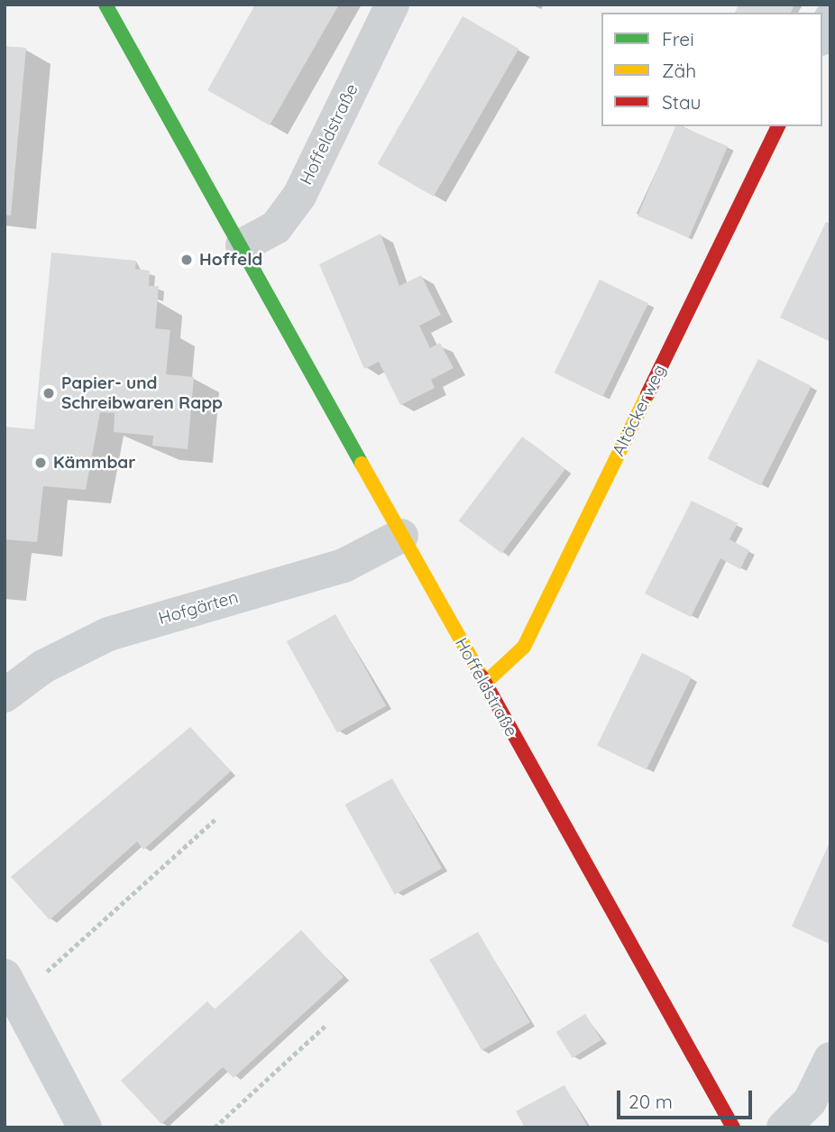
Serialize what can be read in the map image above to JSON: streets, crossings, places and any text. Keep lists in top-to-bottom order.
{
  "streets": {
    "street": ["Hoffeldstraße", "Altäckerweg", "Hofgärten"]
  },
  "crossings": [
    ["Hoffeldstraße", "Altäckerweg"],
    ["Hoffeldstraße", "Hofgärten"]
  ],
  "places": ["Hoffeld", "Papier- und Schreibwaren Rapp", "Kämmbar"],
  "legend": ["Frei", "Zäh", "Stau"],
  "scale_bar": "20 m"
}
